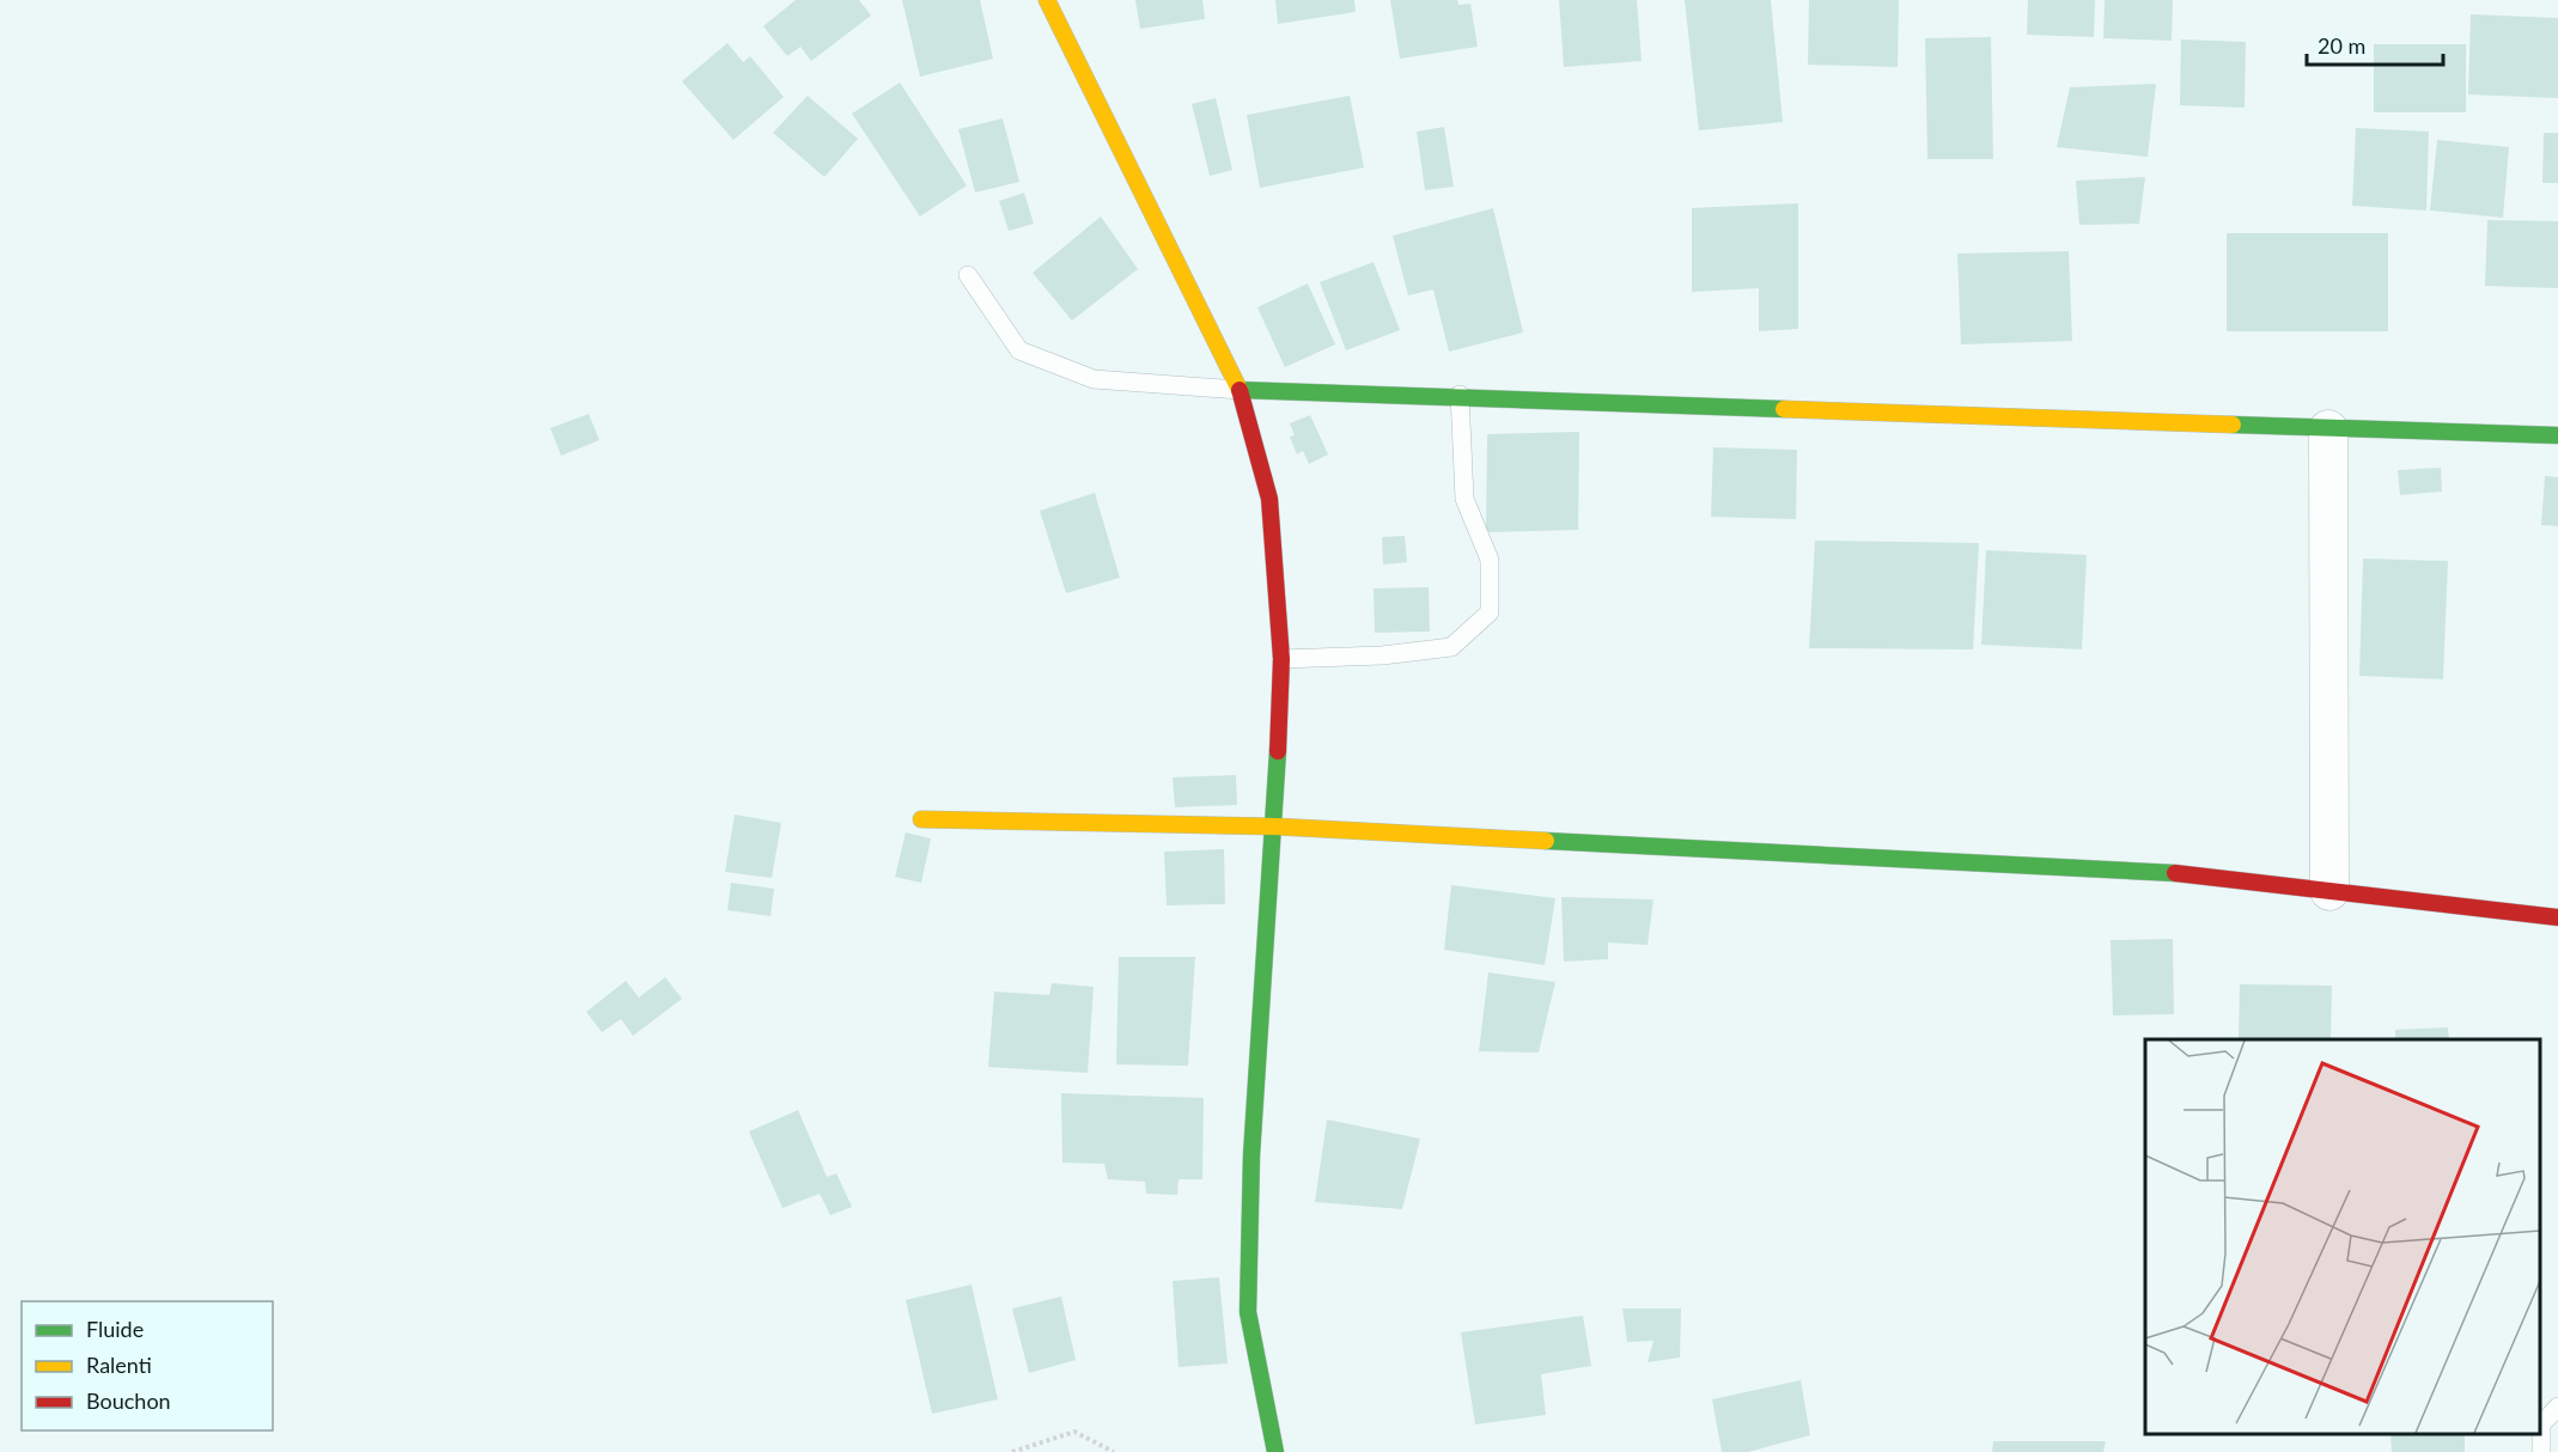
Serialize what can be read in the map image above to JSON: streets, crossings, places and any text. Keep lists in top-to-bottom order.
{
  "legend": ["Fluide", "Ralenti", "Bouchon"],
  "scale_bar": "20 m"
}
